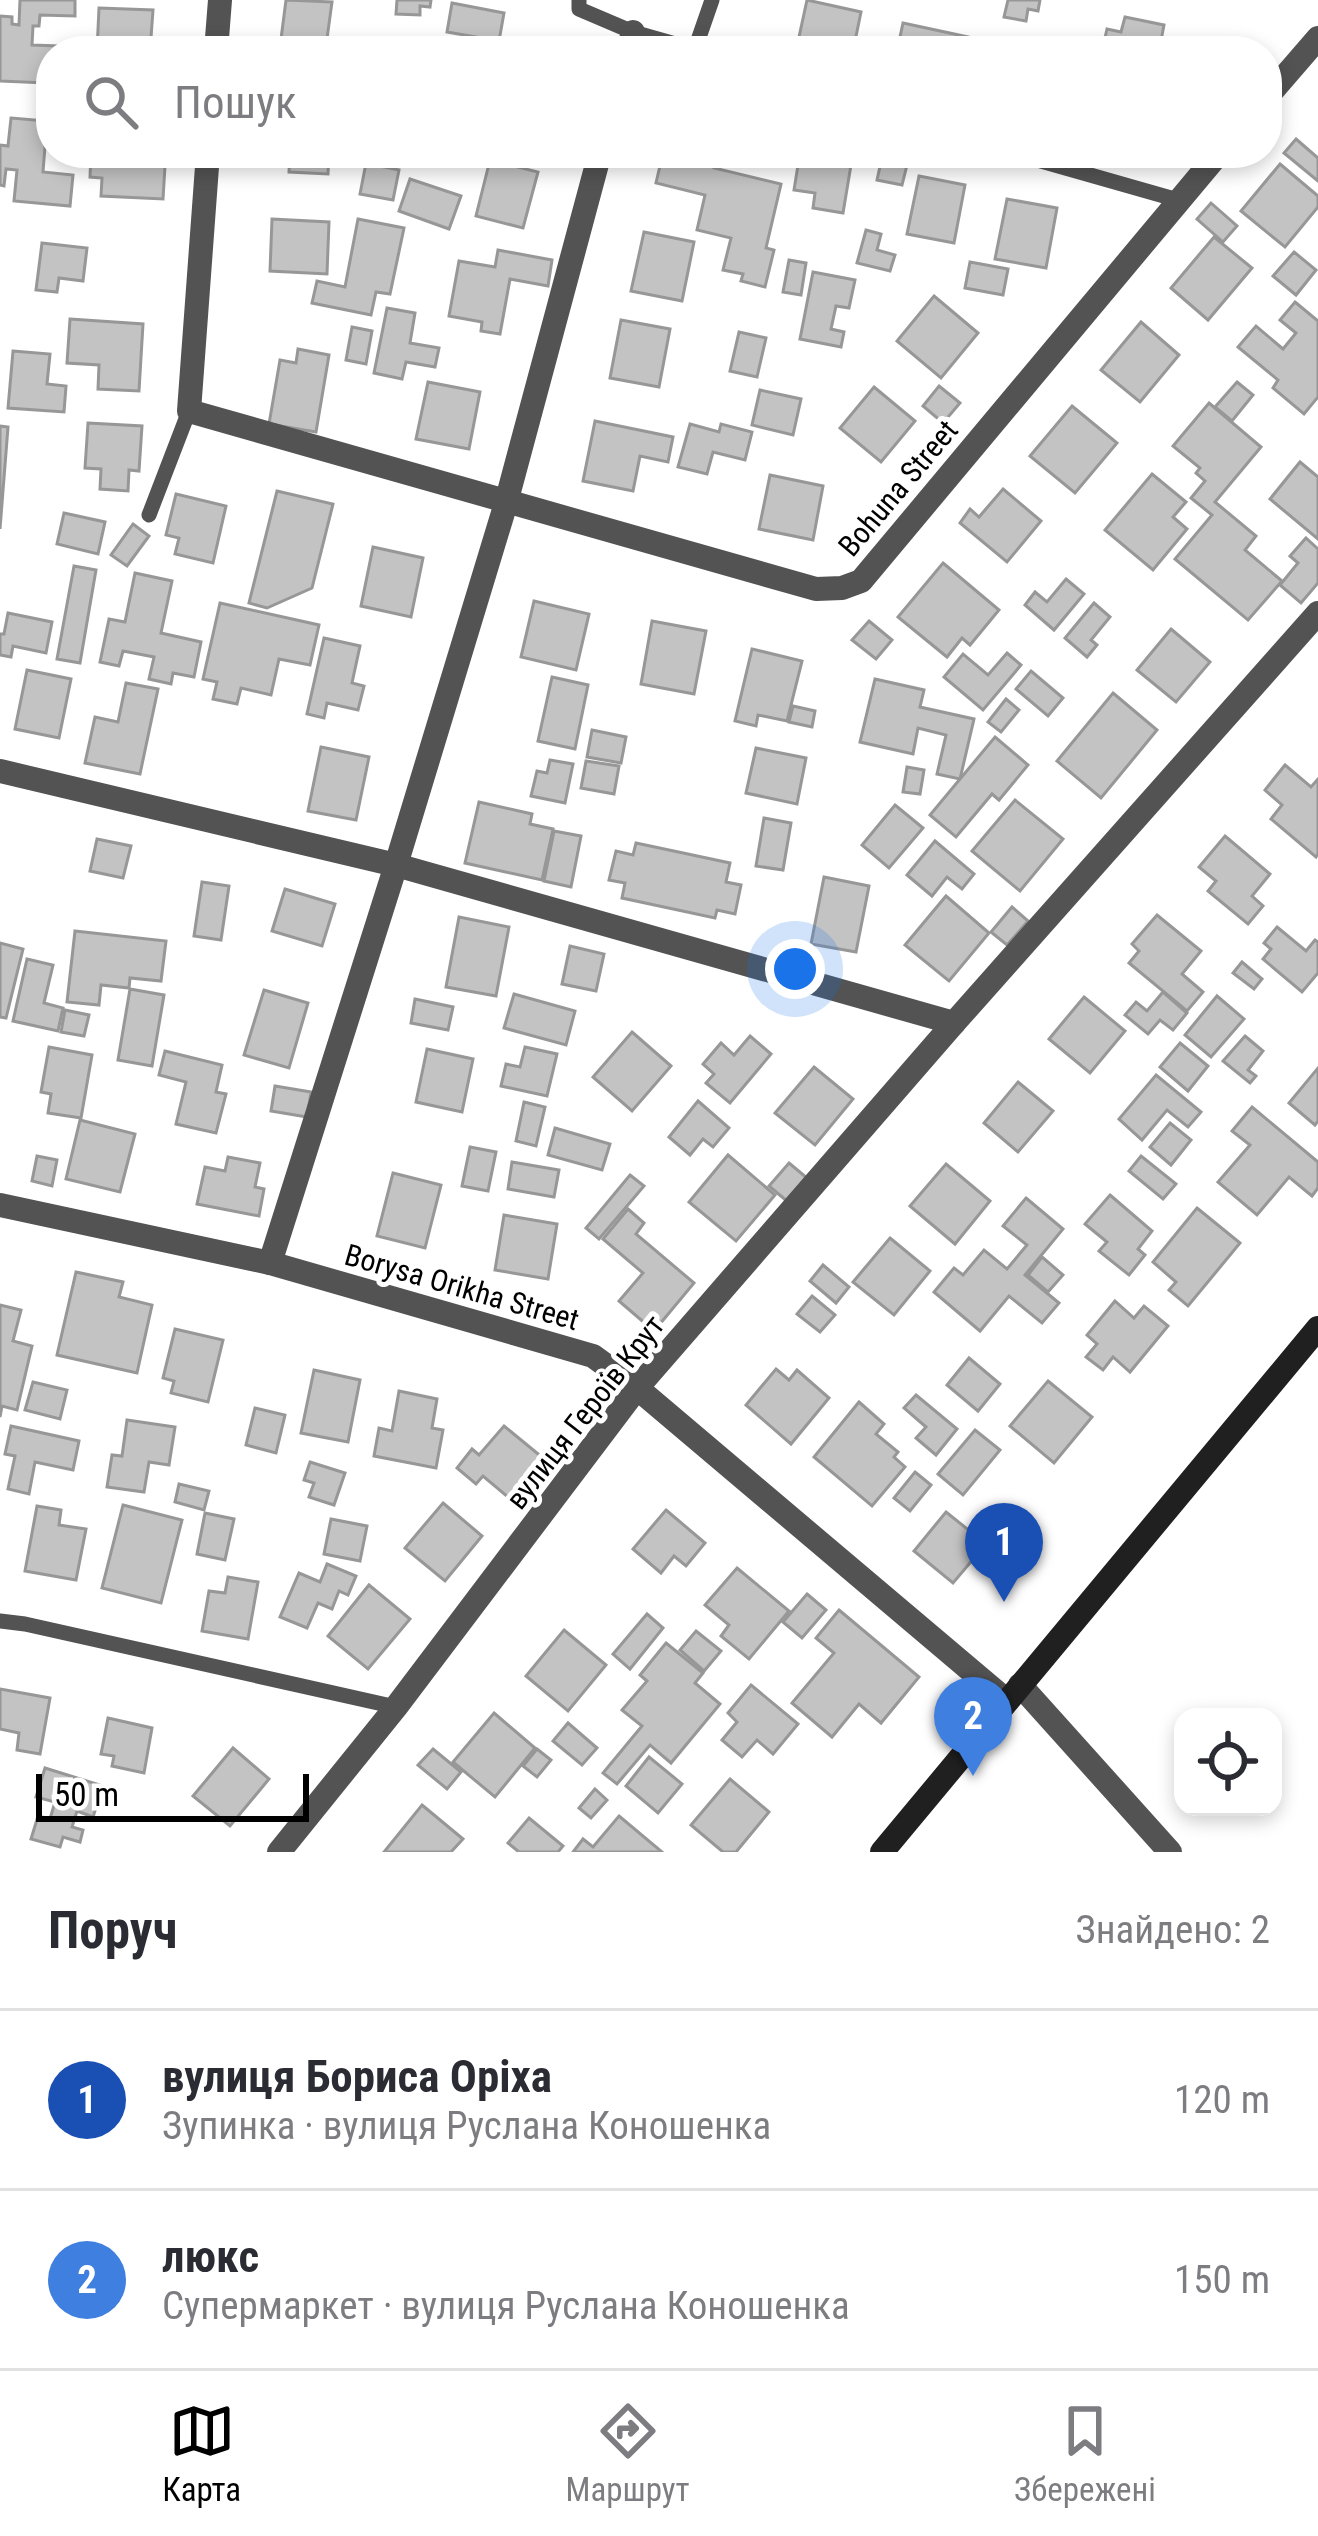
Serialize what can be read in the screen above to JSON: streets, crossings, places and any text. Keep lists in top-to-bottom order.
{
  "streets": {
    "street": ["Bohuna Street", "Borysa Orikha Street", "вулиця Героїв Крут"]
  },
  "crossings": [
    ["Borysa Orikha Street", "вулиця Героїв Крут"]
  ],
  "scale_bar": "50 m",
  "page": {
    "search": "Пошук",
    "pins": ["1", "2"],
    "scale": "50 m",
    "heading": ["Поруч", "Знайдено: 2"],
    "list": [
      {
        "mark": "1",
        "name": "вулиця Бориса Оріха",
        "note": "Зупинка · вулиця Руслана Коношенка",
        "value": "120 m"
      },
      {
        "mark": "2",
        "name": "люкс",
        "note": "Супермаркет · вулиця Руслана Коношенка",
        "value": "150 m"
      }
    ],
    "nav": ["Карта", "Маршрут", "Збережені"]
  }
}
